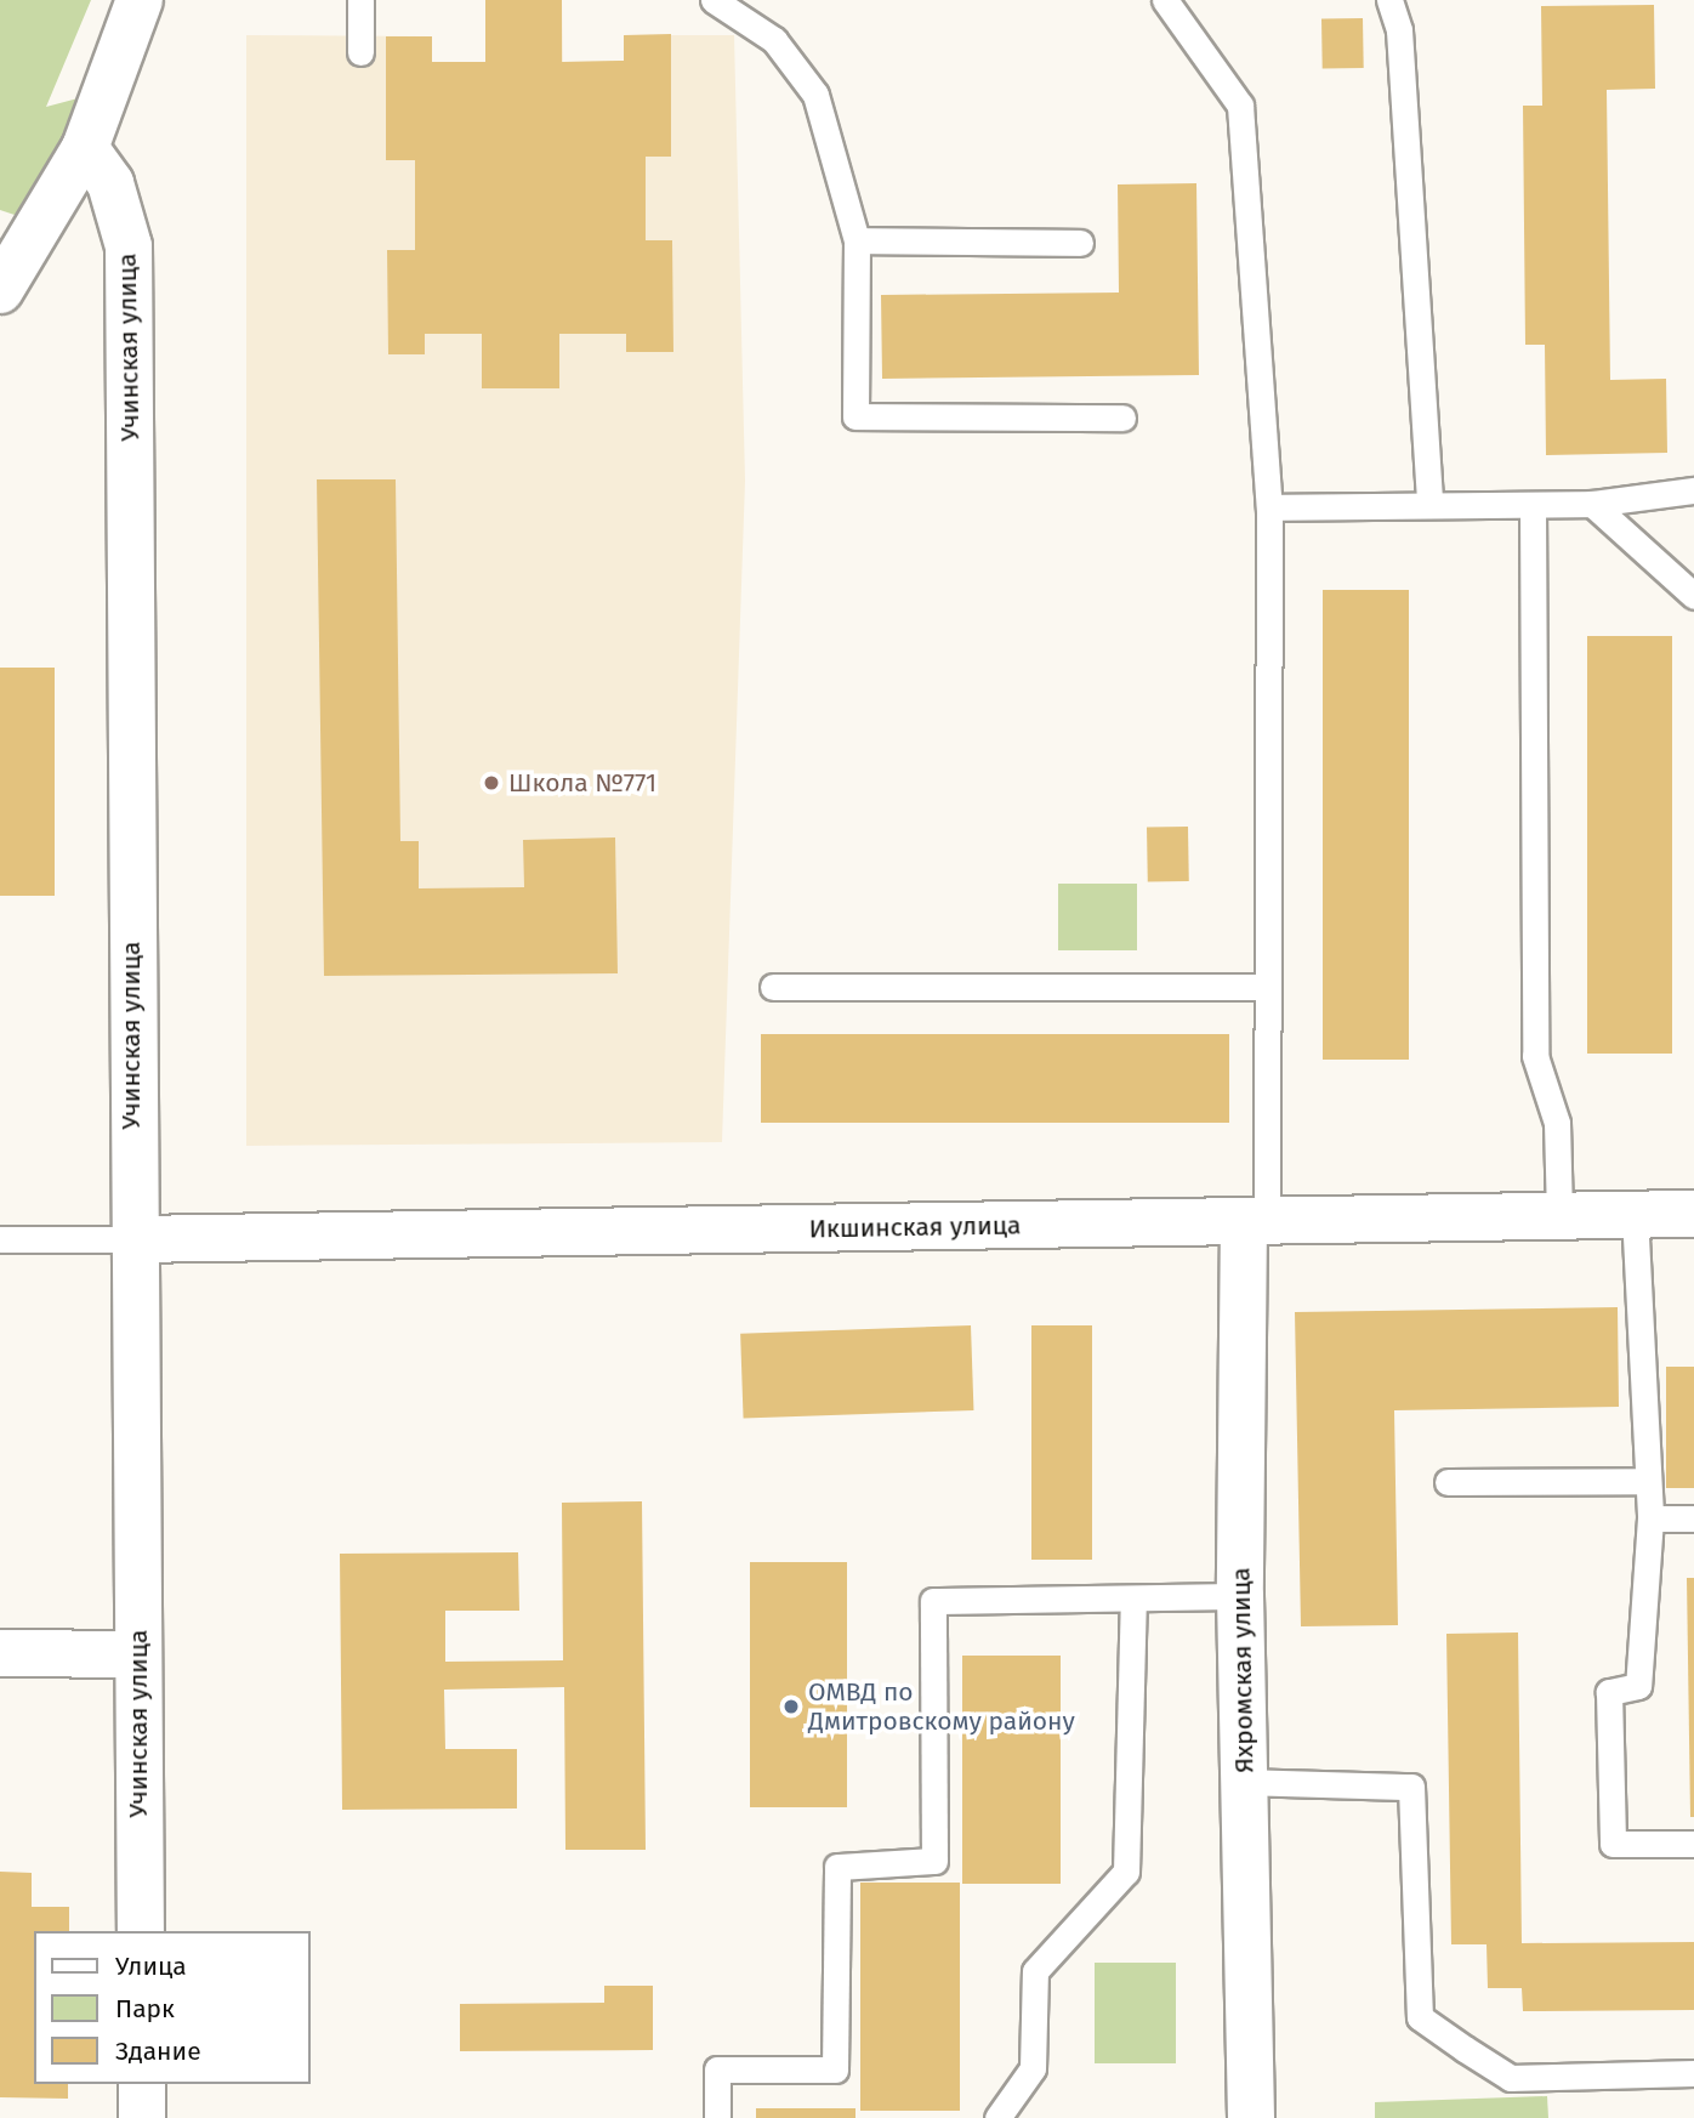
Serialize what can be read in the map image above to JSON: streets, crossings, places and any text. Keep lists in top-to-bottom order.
{
  "streets": {
    "street": ["Учинская улица", "Икшинская улица", "Яхромская улица"]
  },
  "crossings": [
    ["Учинская улица", "Икшинская улица"],
    ["Икшинская улица", "Яхромская улица"]
  ],
  "places": ["Школа №771", "ОМВД по Дмитровскому району"],
  "legend": ["Улица", "Парк", "Здание"]
}
